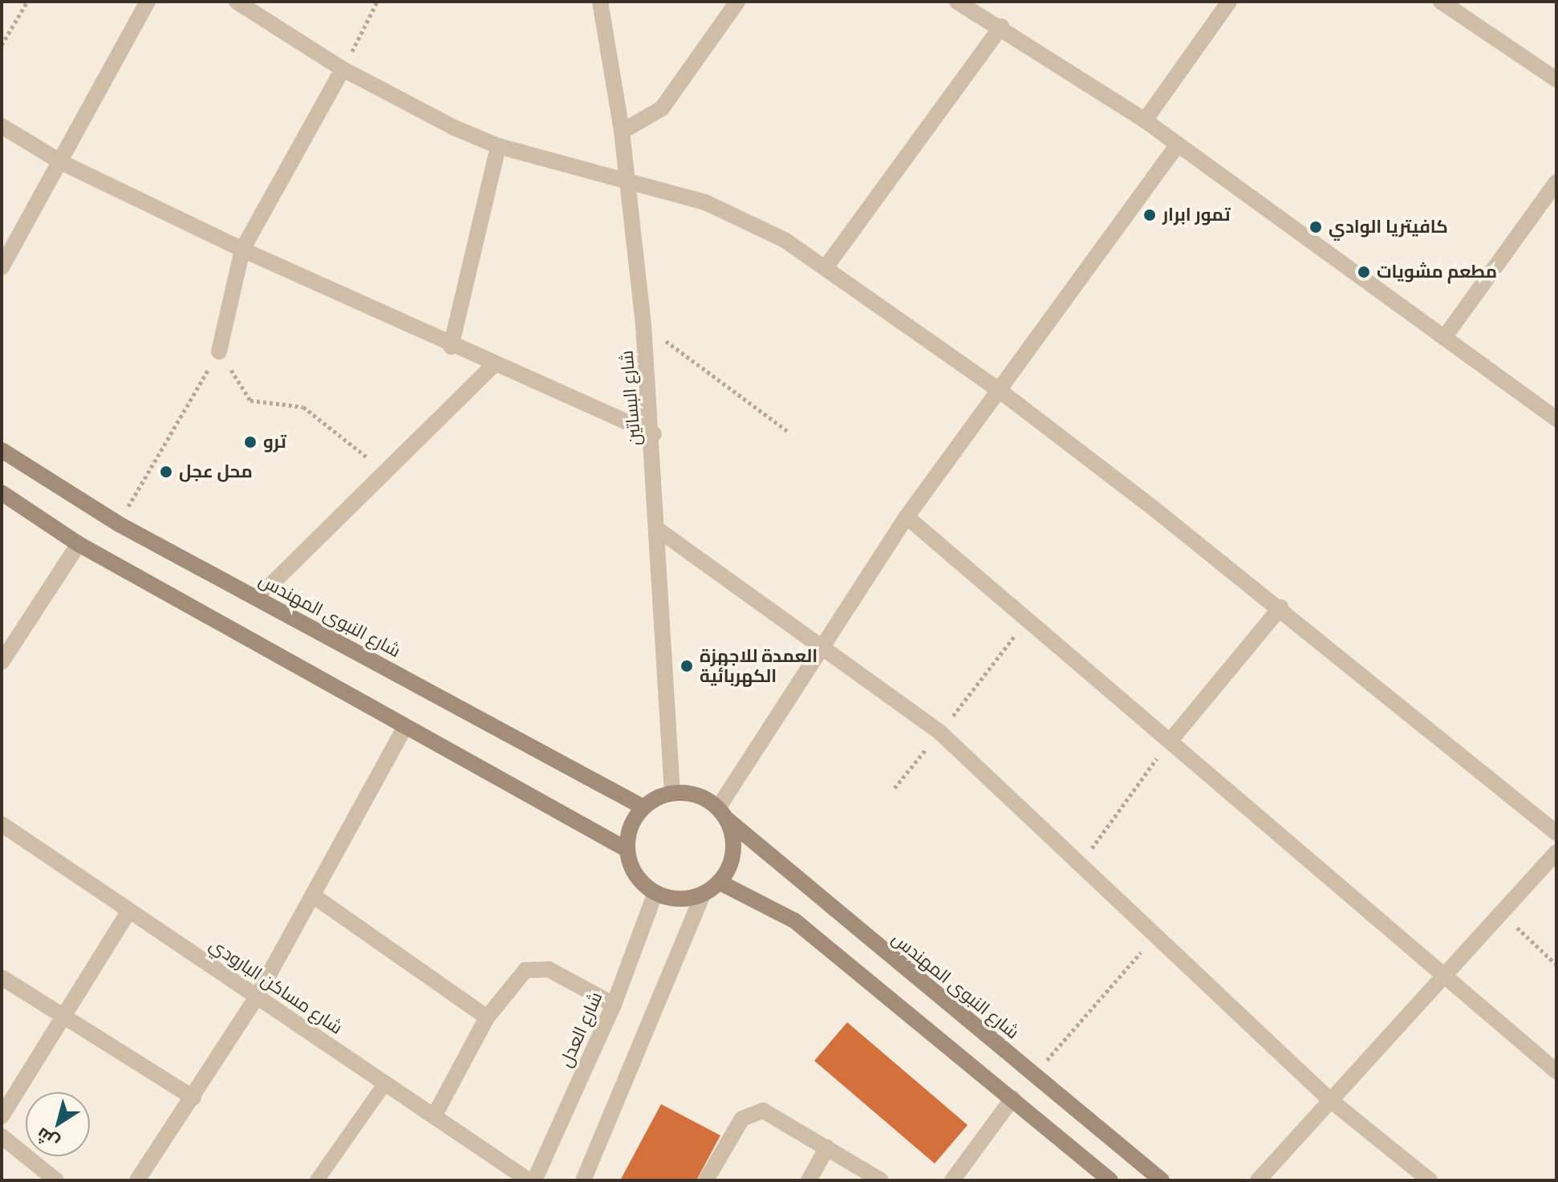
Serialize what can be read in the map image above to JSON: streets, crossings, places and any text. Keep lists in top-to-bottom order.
{
  "streets": {
    "street": [
      "شارع البساتين",
      "شارع النبوى المهندس",
      "شارع مساكن البارودي",
      "شارع العدل"
    ]
  },
  "crossings": [
    ["شارع البساتين", "شارع النبوى المهندس"],
    ["شارع البساتين", "شارع العدل"],
    ["شارع النبوى المهندس", "شارع العدل"]
  ],
  "places": [
    "تمور ابرار",
    "كافيتريا الوادي",
    "مطعم مشويات",
    "ترو",
    "محل عجل",
    "العمدة للاجهزة الكهربائية"
  ],
  "north": "bottom left"
}
